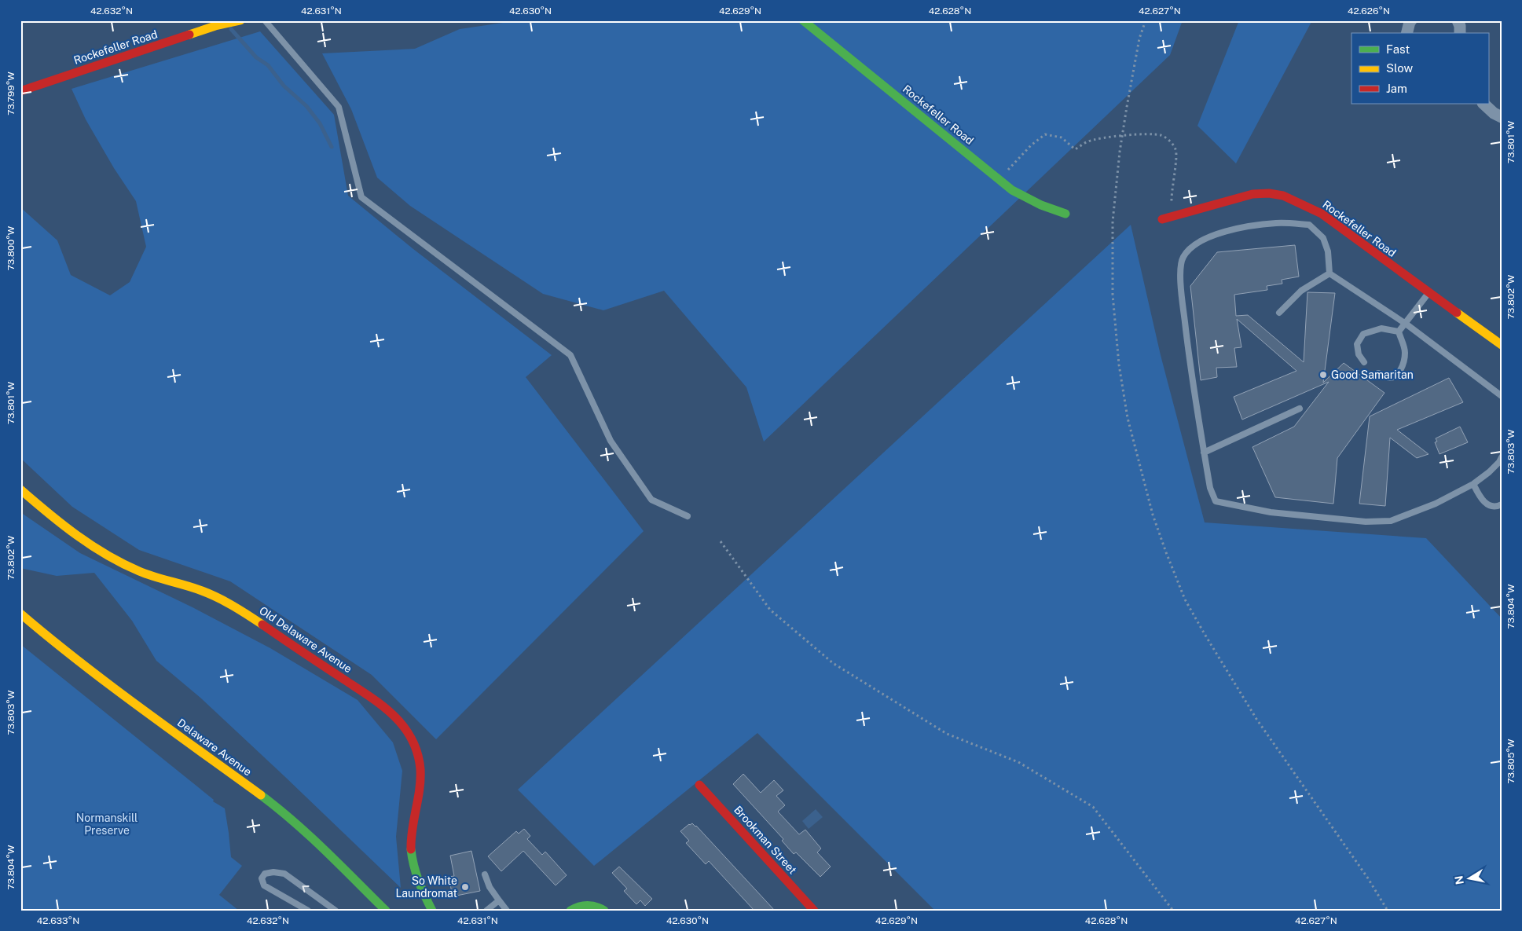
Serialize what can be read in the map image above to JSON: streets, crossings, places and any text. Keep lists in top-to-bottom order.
{
  "streets": {
    "street": [
      "Rockefeller Road",
      "Old Delaware Avenue",
      "Delaware Avenue",
      "Brookman Street"
    ]
  },
  "parks": ["Normanskill Preserve"],
  "places": ["Good Samaritan", "So White Laundromat"],
  "legend": ["Fast", "Slow", "Jam"],
  "north": "left",
  "coordinates": [
    "42.632°N",
    "42.631°N",
    "42.630°N",
    "42.629°N",
    "42.628°N",
    "42.627°N",
    "42.626°N",
    "73.799°W",
    "73.801°W",
    "73.800°W",
    "73.802°W",
    "73.803°W",
    "73.804°W",
    "73.805°W",
    "42.633°N"
  ]
}
